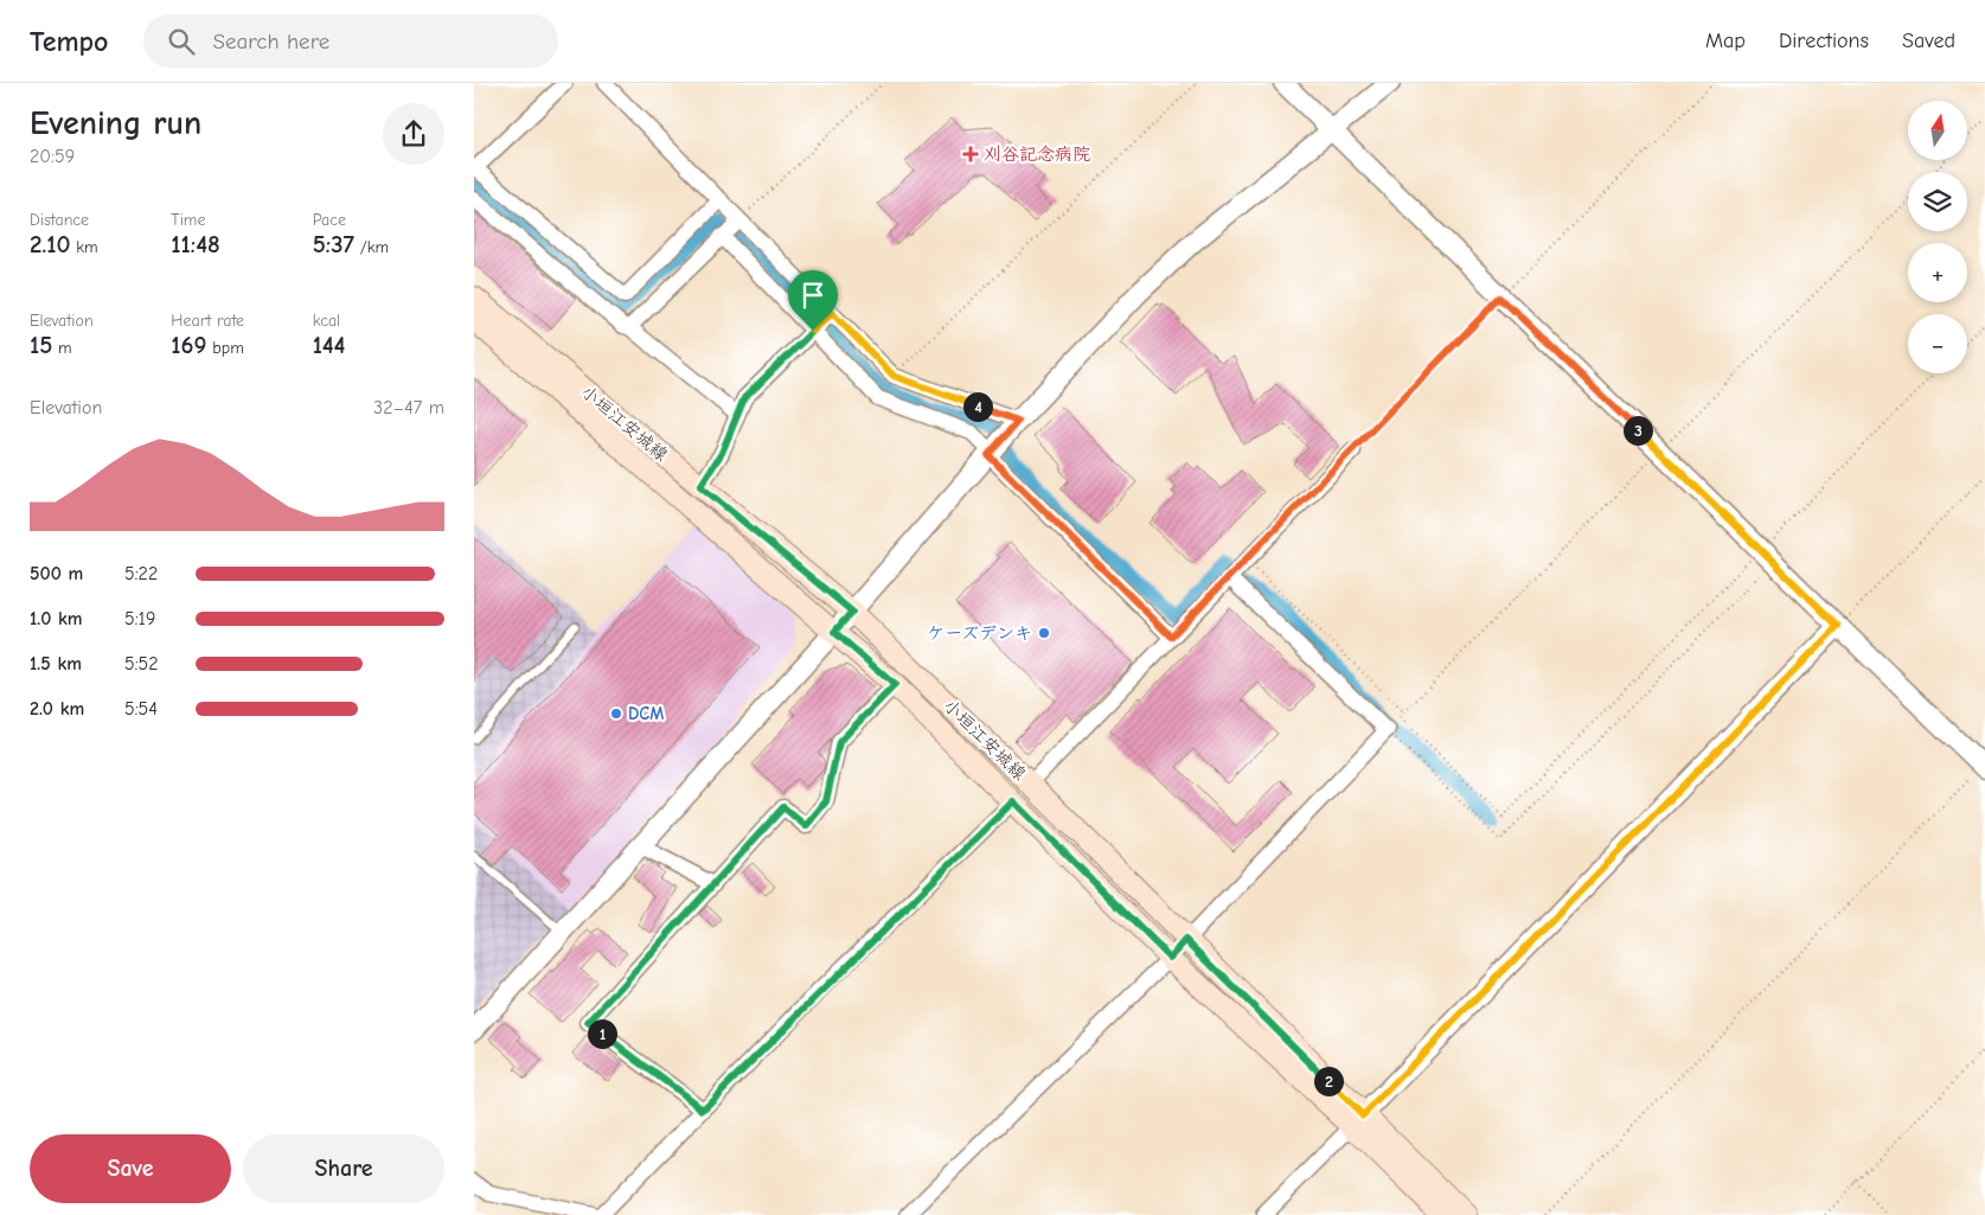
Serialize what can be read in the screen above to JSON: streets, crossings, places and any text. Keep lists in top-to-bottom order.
{
  "streets": {
    "main road": ["小垣江安城線"]
  },
  "places": {
    "health": ["刈谷記念病院"],
    "other": ["ケーズデンキ", "DCM"]
  },
  "north": "top",
  "page": {
    "header": "Tempo",
    "search": "Search here",
    "nav": ["Map", "Directions", "Saved"],
    "heading": ["Evening run", "20:59"],
    "map_buttons": ["+", "−"],
    "stats": [
      ["Distance", "2.10 km"],
      ["Time", "11:48"],
      ["Pace", "5:37 /km"],
      ["Elevation", "15 m"],
      ["Heart rate", "169 bpm"],
      ["kcal", "144"]
    ],
    "chart": ["Elevation", "32–47 m"],
    "pins": [
      "4",
      "3",
      "1",
      "2"
    ],
    "list": [
      {
        "name": "500 m",
        "note": "5:22"
      },
      {
        "name": "1.0 km",
        "note": "5:19"
      },
      {
        "name": "1.5 km",
        "note": "5:52"
      },
      {
        "name": "2.0 km",
        "note": "5:54"
      }
    ],
    "buttons": ["Save", "Share"]
  }
}
